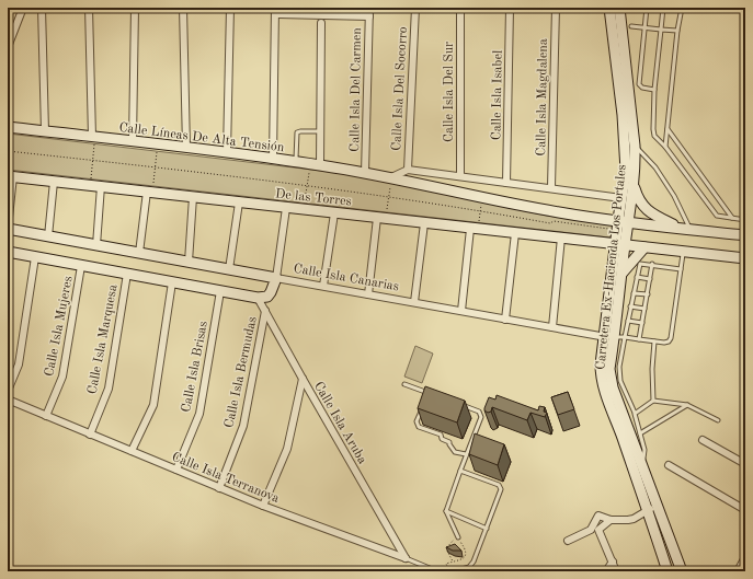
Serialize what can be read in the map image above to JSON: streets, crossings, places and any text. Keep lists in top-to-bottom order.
{
  "streets": {
    "main road": [
      "Calle Líneas De Alta Tensión",
      "De las Torres",
      "Carretera Ex-Hacienda Los Portales",
      "Calle Isla Canarias"
    ],
    "street": [
      "Calle Isla Del Socorro",
      "Calle Isla Del Carmen",
      "Calle Isla Del Sur",
      "Calle Isla Isabel",
      "Calle Isla Magdalena",
      "Calle Isla Mujeres",
      "Calle Isla Marquesa",
      "Calle Isla Brisas",
      "Calle Isla Bermudas",
      "Calle Isla Aruba",
      "Calle Isla Terranova"
    ]
  },
  "crossings": [
    ["Calle Isla Del Carmen", "Calle Líneas De Alta Tensión"],
    ["Calle Líneas De Alta Tensión", "Carretera Ex-Hacienda Los Portales"],
    ["De las Torres", "Carretera Ex-Hacienda Los Portales"],
    ["Carretera Ex-Hacienda Los Portales", "Calle Isla Canarias"],
    ["Calle Isla Canarias", "Calle Isla Aruba"],
    ["Calle Isla Mujeres", "Calle Isla Terranova"],
    ["Calle Isla Marquesa", "Calle Isla Terranova"],
    ["Calle Isla Brisas", "Calle Isla Terranova"],
    ["Calle Isla Bermudas", "Calle Isla Aruba"],
    ["Calle Isla Bermudas", "Calle Isla Terranova"],
    ["Calle Isla Aruba", "Calle Isla Terranova"]
  ]
}
